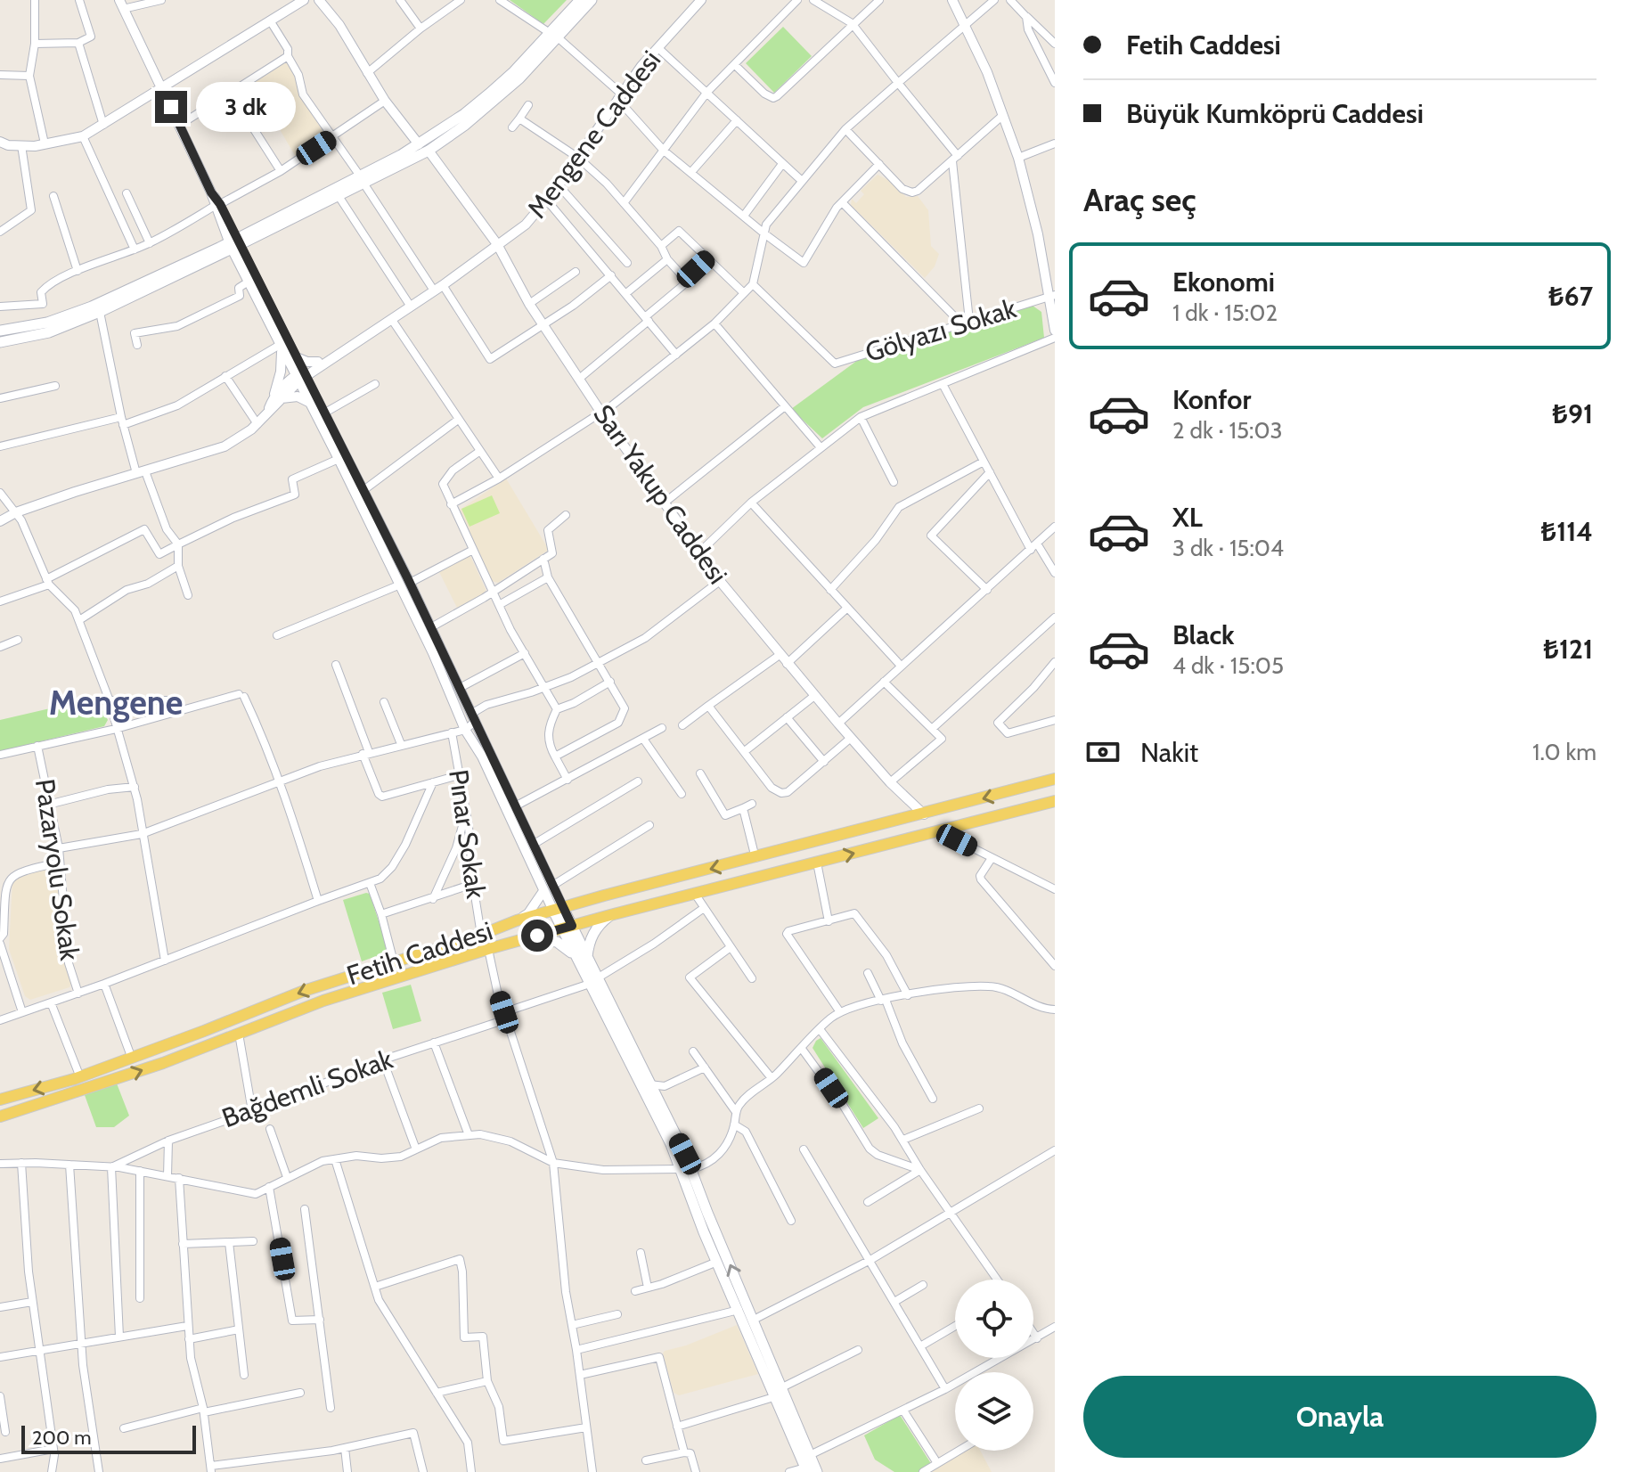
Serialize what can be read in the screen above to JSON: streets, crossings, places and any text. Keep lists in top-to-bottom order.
{
  "streets": {
    "main road": ["Fetih Caddesi"],
    "street": [
      "Mengene Caddesi",
      "Gölyazı Sokak",
      "Sarı Yakup Caddesi",
      "Pınar Sokak",
      "Pazaryolu Sokak",
      "Bağdemli Sokak"
    ]
  },
  "crossings": [
    ["Mengene Caddesi", "Sarı Yakup Caddesi"],
    ["Sarı Yakup Caddesi", "Fetih Caddesi"],
    ["Pınar Sokak", "Fetih Caddesi"]
  ],
  "districts": ["Mengene"],
  "scale_bar": "200 m",
  "page": {
    "banner": ["Fetih Caddesi", "Büyük Kumköprü Caddesi"],
    "bubble": "3 dk",
    "heading": "Araç seç",
    "list": [
      {
        "name": "Ekonomi",
        "note": "1 dk · 15:02",
        "value": "₺67"
      },
      {
        "name": "Konfor",
        "note": "2 dk · 15:03",
        "value": "₺91"
      },
      {
        "name": "XL",
        "note": "3 dk · 15:04",
        "value": "₺114"
      },
      {
        "name": "Black",
        "note": "4 dk · 15:05",
        "value": "₺121"
      }
    ],
    "pay": ["Nakit", "1.0 km"],
    "buttons": "Onayla",
    "scale": "200 m"
  }
}
